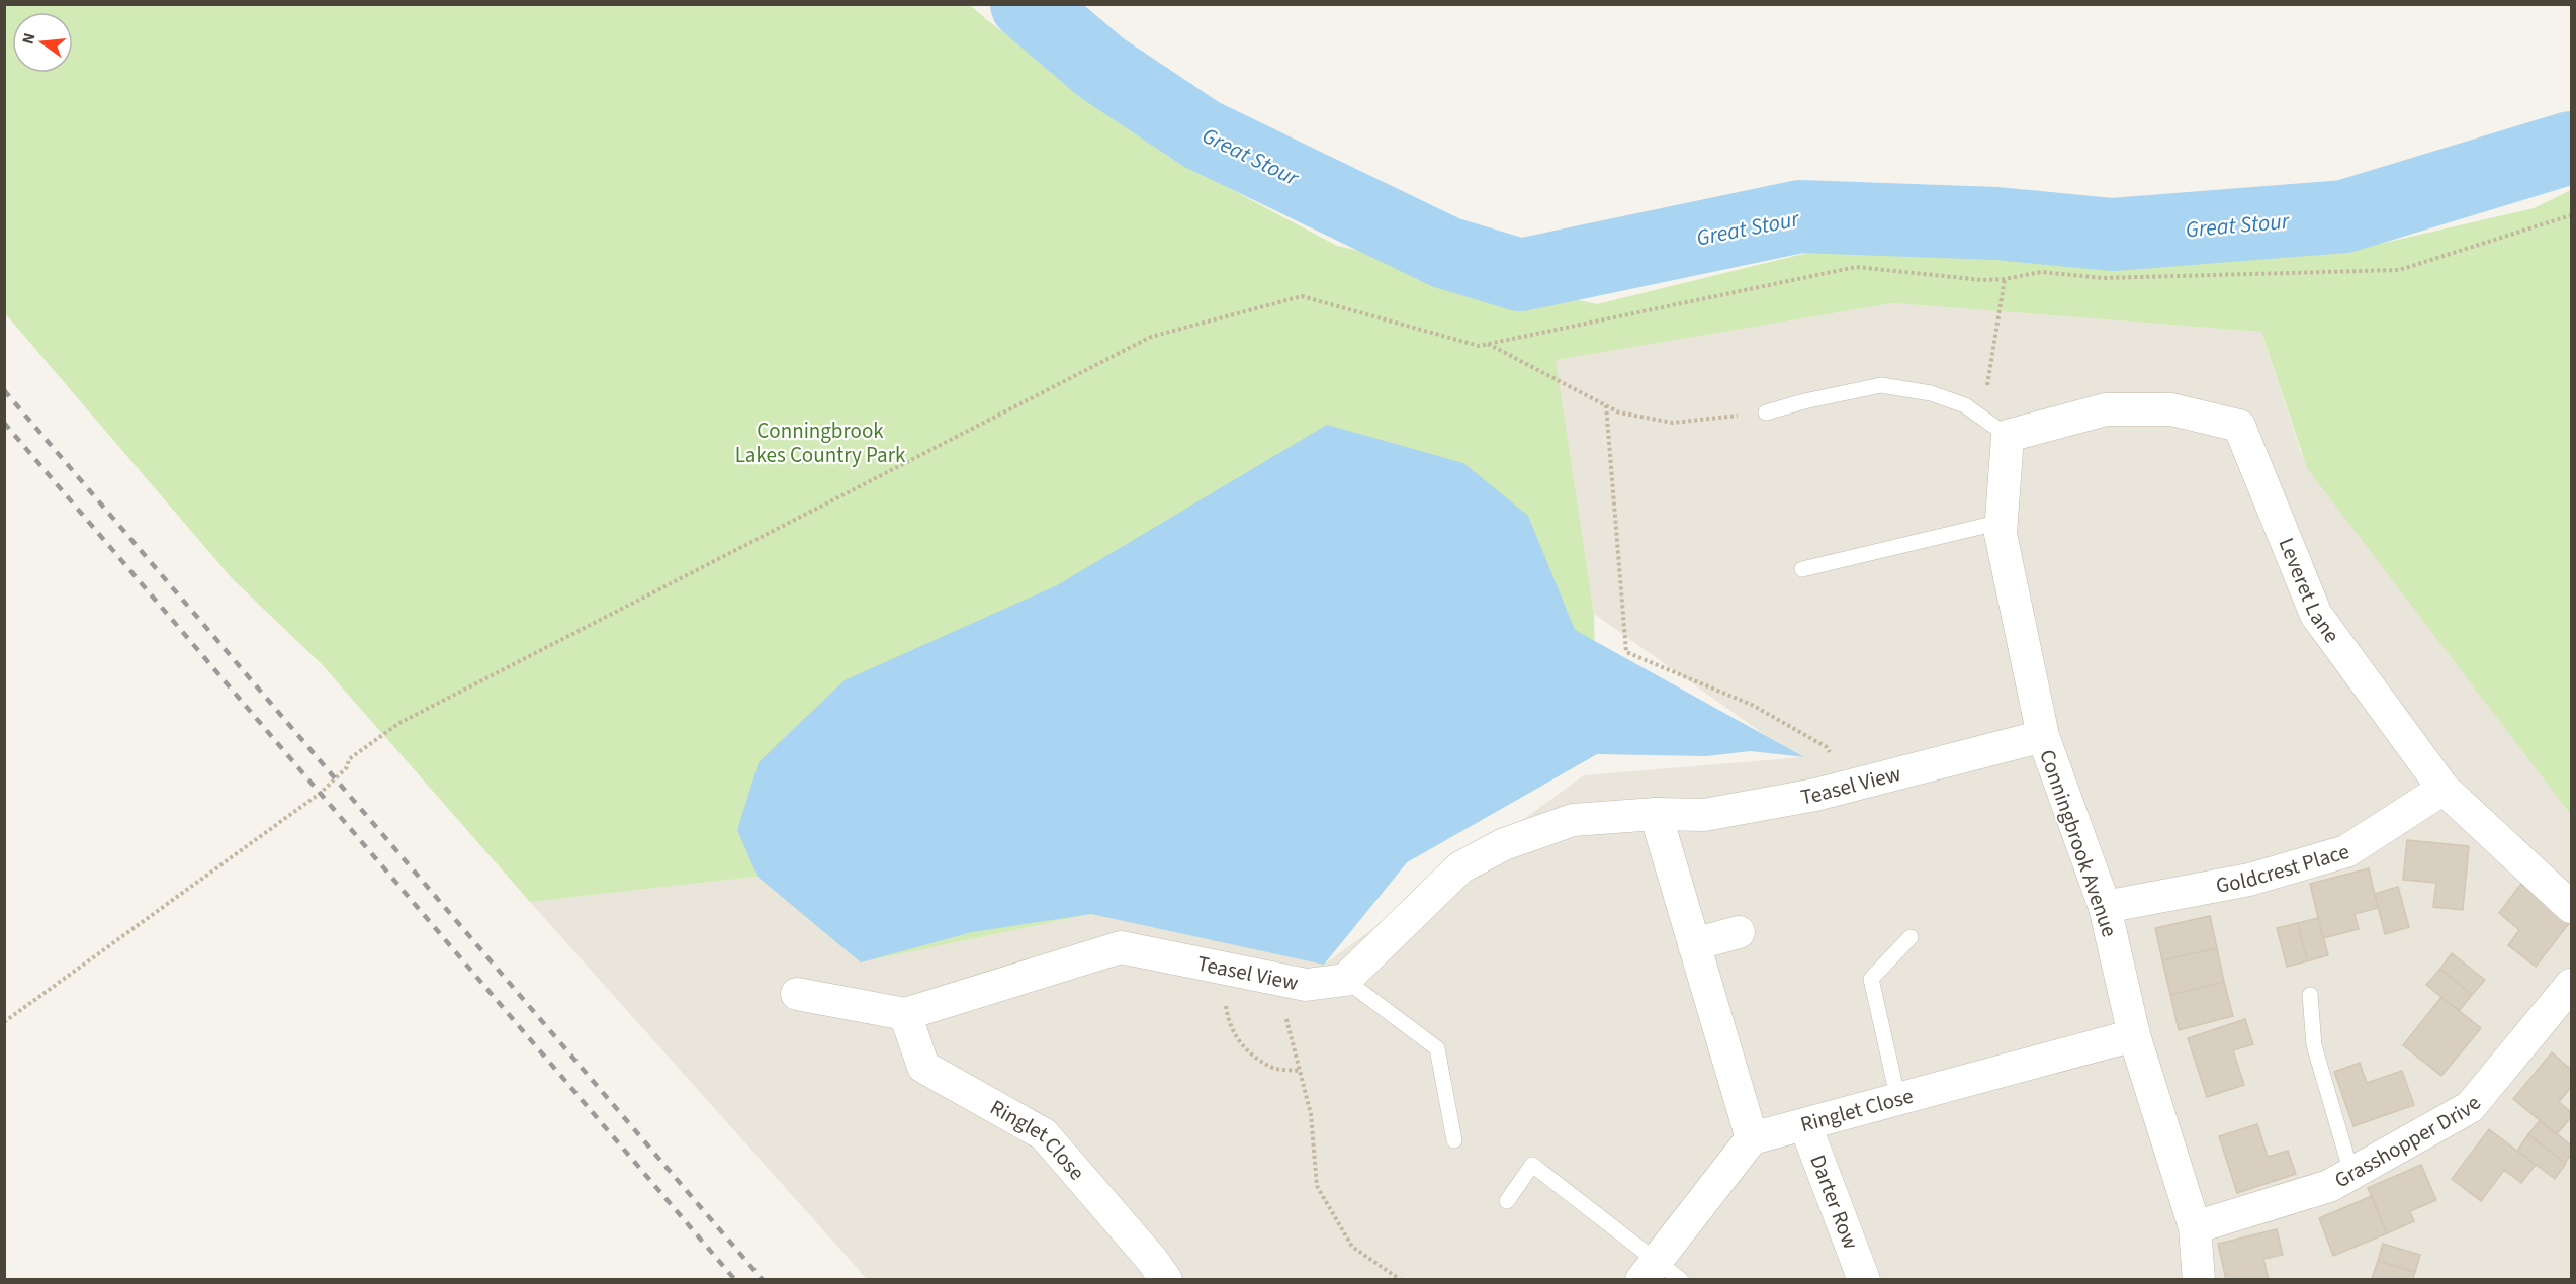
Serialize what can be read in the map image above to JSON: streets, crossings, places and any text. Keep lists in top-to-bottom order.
{
  "streets": {
    "street": [
      "Leveret Lane",
      "Teasel View",
      "Conningbrook Avenue",
      "Goldcrest Place",
      "Ringlet Close",
      "Grasshopper Drive",
      "Darter Row"
    ]
  },
  "crossings": [
    ["Leveret Lane", "Conningbrook Avenue"],
    ["Leveret Lane", "Goldcrest Place"],
    ["Teasel View", "Conningbrook Avenue"],
    ["Teasel View", "Ringlet Close"],
    ["Conningbrook Avenue", "Goldcrest Place"],
    ["Conningbrook Avenue", "Ringlet Close"],
    ["Conningbrook Avenue", "Grasshopper Drive"],
    ["Ringlet Close", "Darter Row"]
  ],
  "water": ["Great Stour"],
  "parks": ["Conningbrook Lakes Country Park"],
  "north": "left"
}
